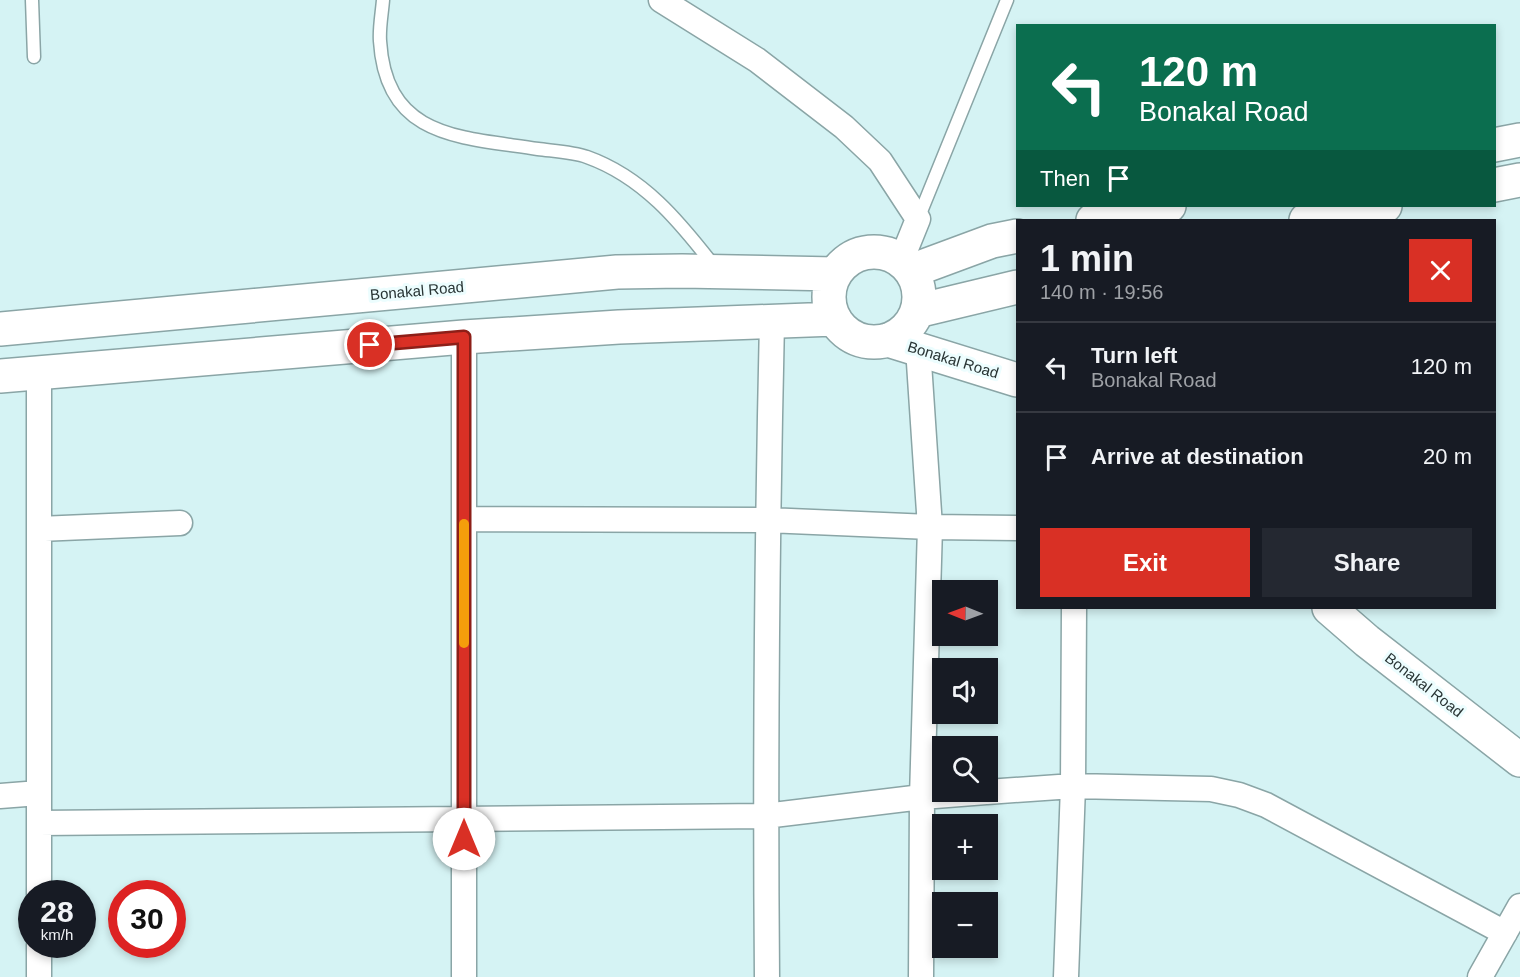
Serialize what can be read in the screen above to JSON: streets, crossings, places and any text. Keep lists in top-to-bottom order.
{
  "streets": {
    "main road": ["Bonakal Road"]
  },
  "north": "left",
  "page": {
    "turn": ["120 m", "Bonakal Road"],
    "then": "Then",
    "heading": ["1 min", "140 m · 19:56"],
    "list": [
      {
        "name": "Turn left",
        "note": "Bonakal Road",
        "value": "120 m"
      },
      {
        "name": "Arrive at destination",
        "value": "20 m"
      }
    ],
    "buttons": ["Exit", "Share"],
    "map_buttons": ["+", "−"],
    "speed": "28 km/h",
    "limit": "30"
  }
}
